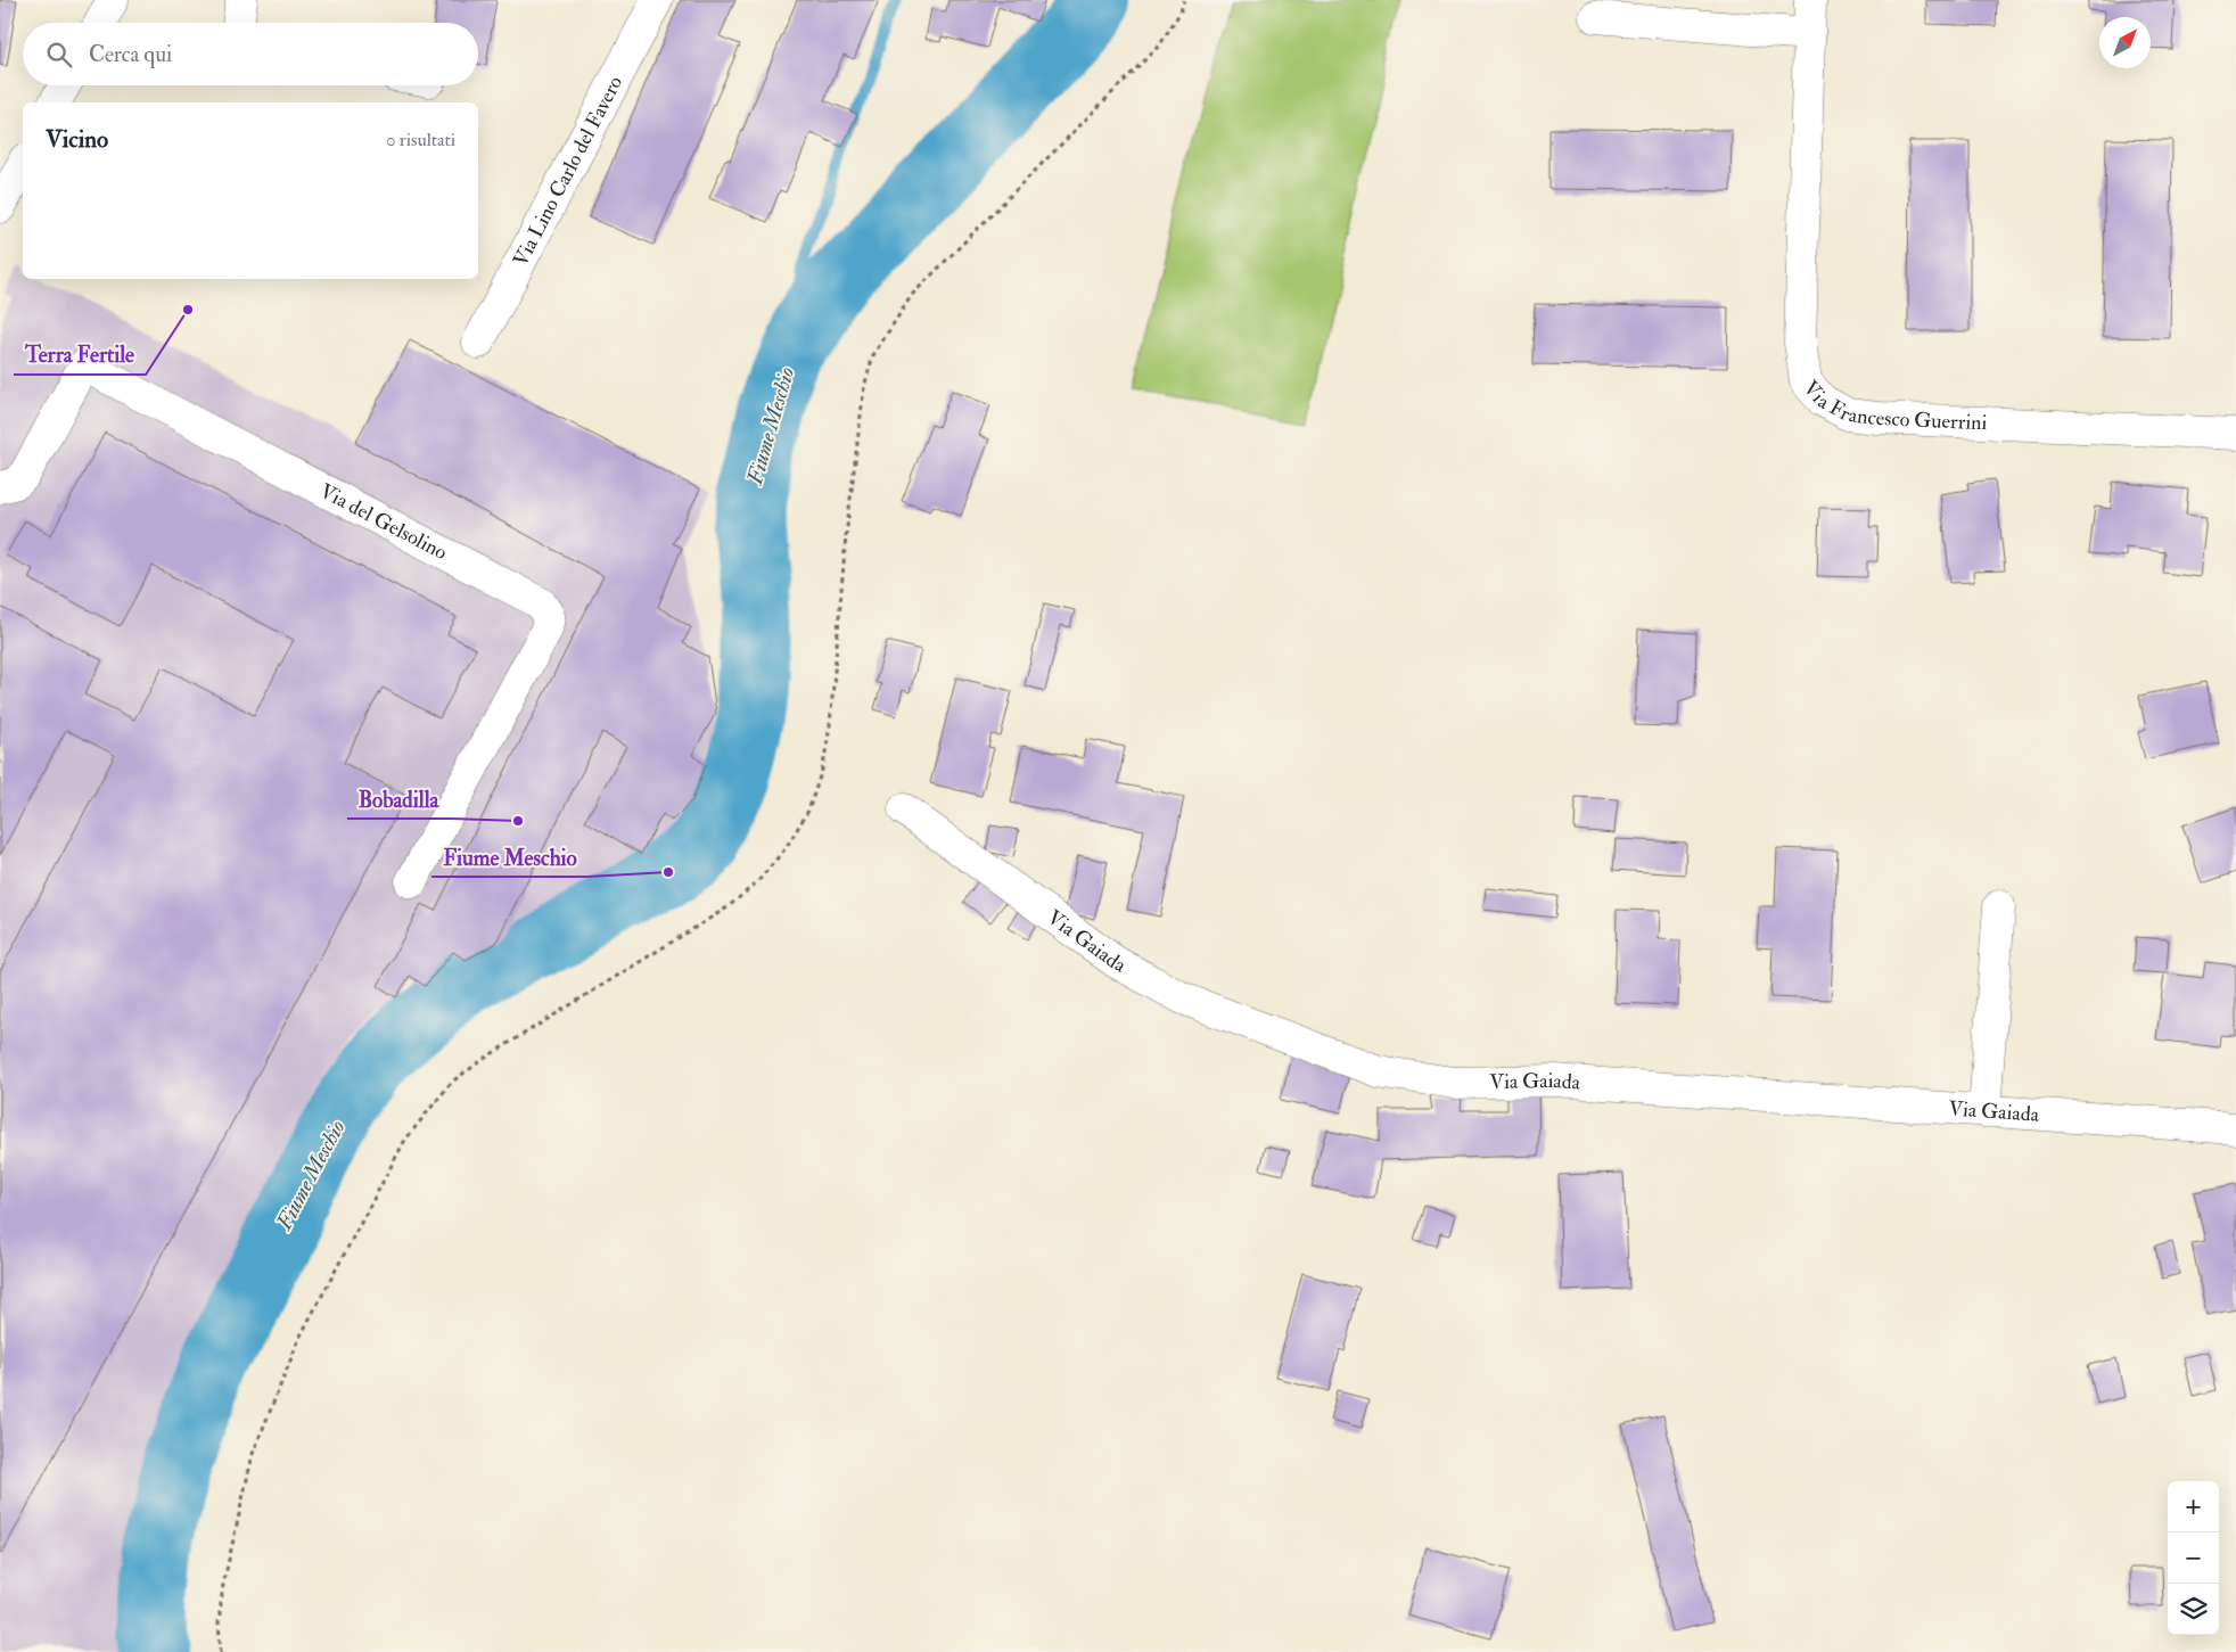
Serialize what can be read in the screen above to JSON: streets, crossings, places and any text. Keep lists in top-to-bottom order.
{
  "streets": {
    "street": [
      "Via Lino Carlo del Favero",
      "Via Francesco Guerrini",
      "Via del Gelsolino",
      "Via Gaiada"
    ]
  },
  "water": ["Fiume Meschio"],
  "places": ["Terra Fertile", "Bobadilla", "Fiume Meschio"],
  "north": "top right",
  "page": {
    "search": "Cerca qui",
    "heading": ["Vicino", "0 risultati"],
    "map_buttons": ["+", "−"]
  }
}
